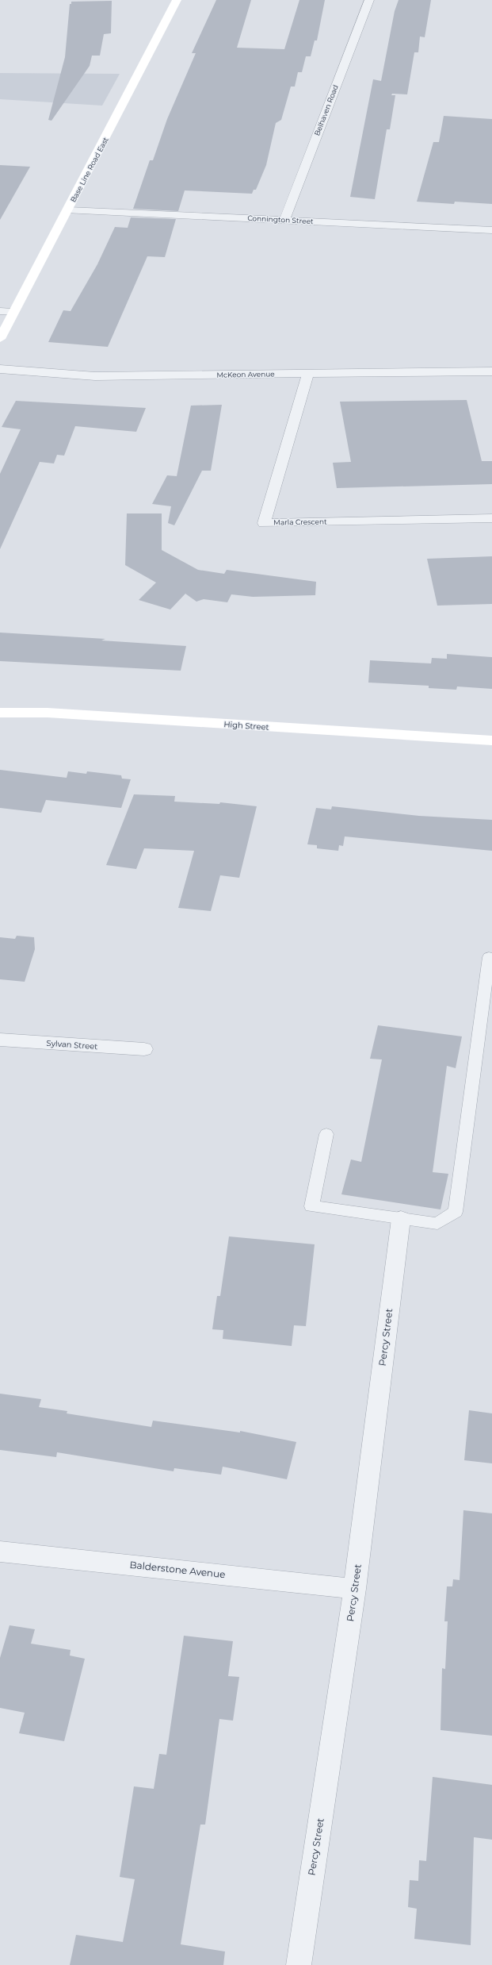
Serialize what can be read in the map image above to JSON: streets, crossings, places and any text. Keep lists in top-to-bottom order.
{
  "streets": {
    "street": [
      "Belhaven Road",
      "Base Line Road East",
      "Connington Street",
      "McKeon Avenue",
      "Marla Crescent",
      "High Street",
      "Sylvan Street",
      "Percy Street",
      "Balderstone Avenue"
    ]
  },
  "crossings": [
    ["Belhaven Road", "Connington Street"],
    ["Base Line Road East", "Connington Street"],
    ["McKeon Avenue", "Marla Crescent"],
    ["Percy Street", "Balderstone Avenue"]
  ]
}
